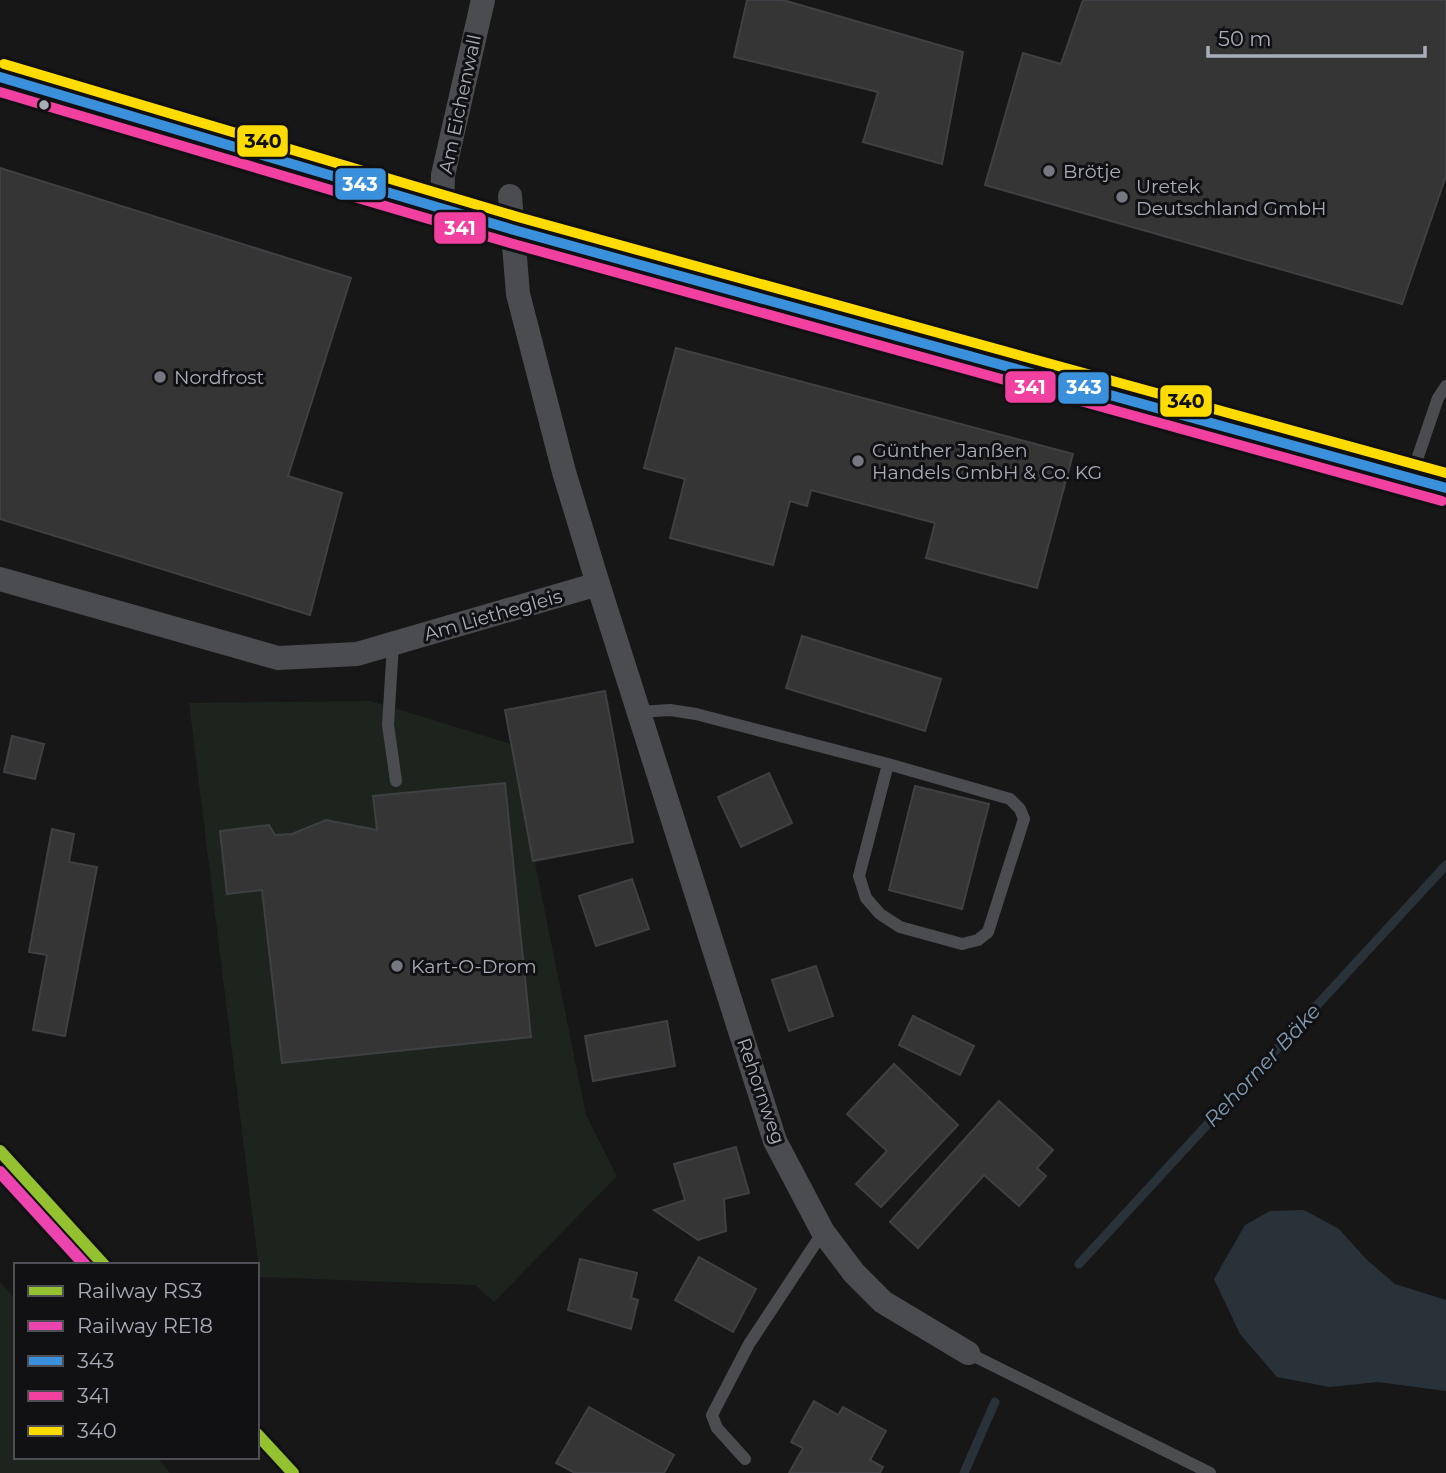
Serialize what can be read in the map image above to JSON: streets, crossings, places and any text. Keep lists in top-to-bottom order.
{
  "streets": {
    "street": ["Am Eichenwall", "Am Liethegleis", "Rehornweg"]
  },
  "crossings": [
    ["Am Liethegleis", "Rehornweg"]
  ],
  "water": ["Rehorner Bäke"],
  "places": [
    "Brötje",
    "Uretek Deutschland GmbH",
    "Nordfrost",
    "Günther Janßen Handels GmbH & Co. KG",
    "Kart-O-Drom"
  ],
  "lines": [
    "transit line 340",
    "transit line 343",
    "transit line 341",
    "rail line RS3",
    "rail line RE18"
  ],
  "legend": [
    "Railway RS3",
    "Railway RE18",
    "343",
    "341",
    "340"
  ],
  "scale_bar": "50 m"
}
